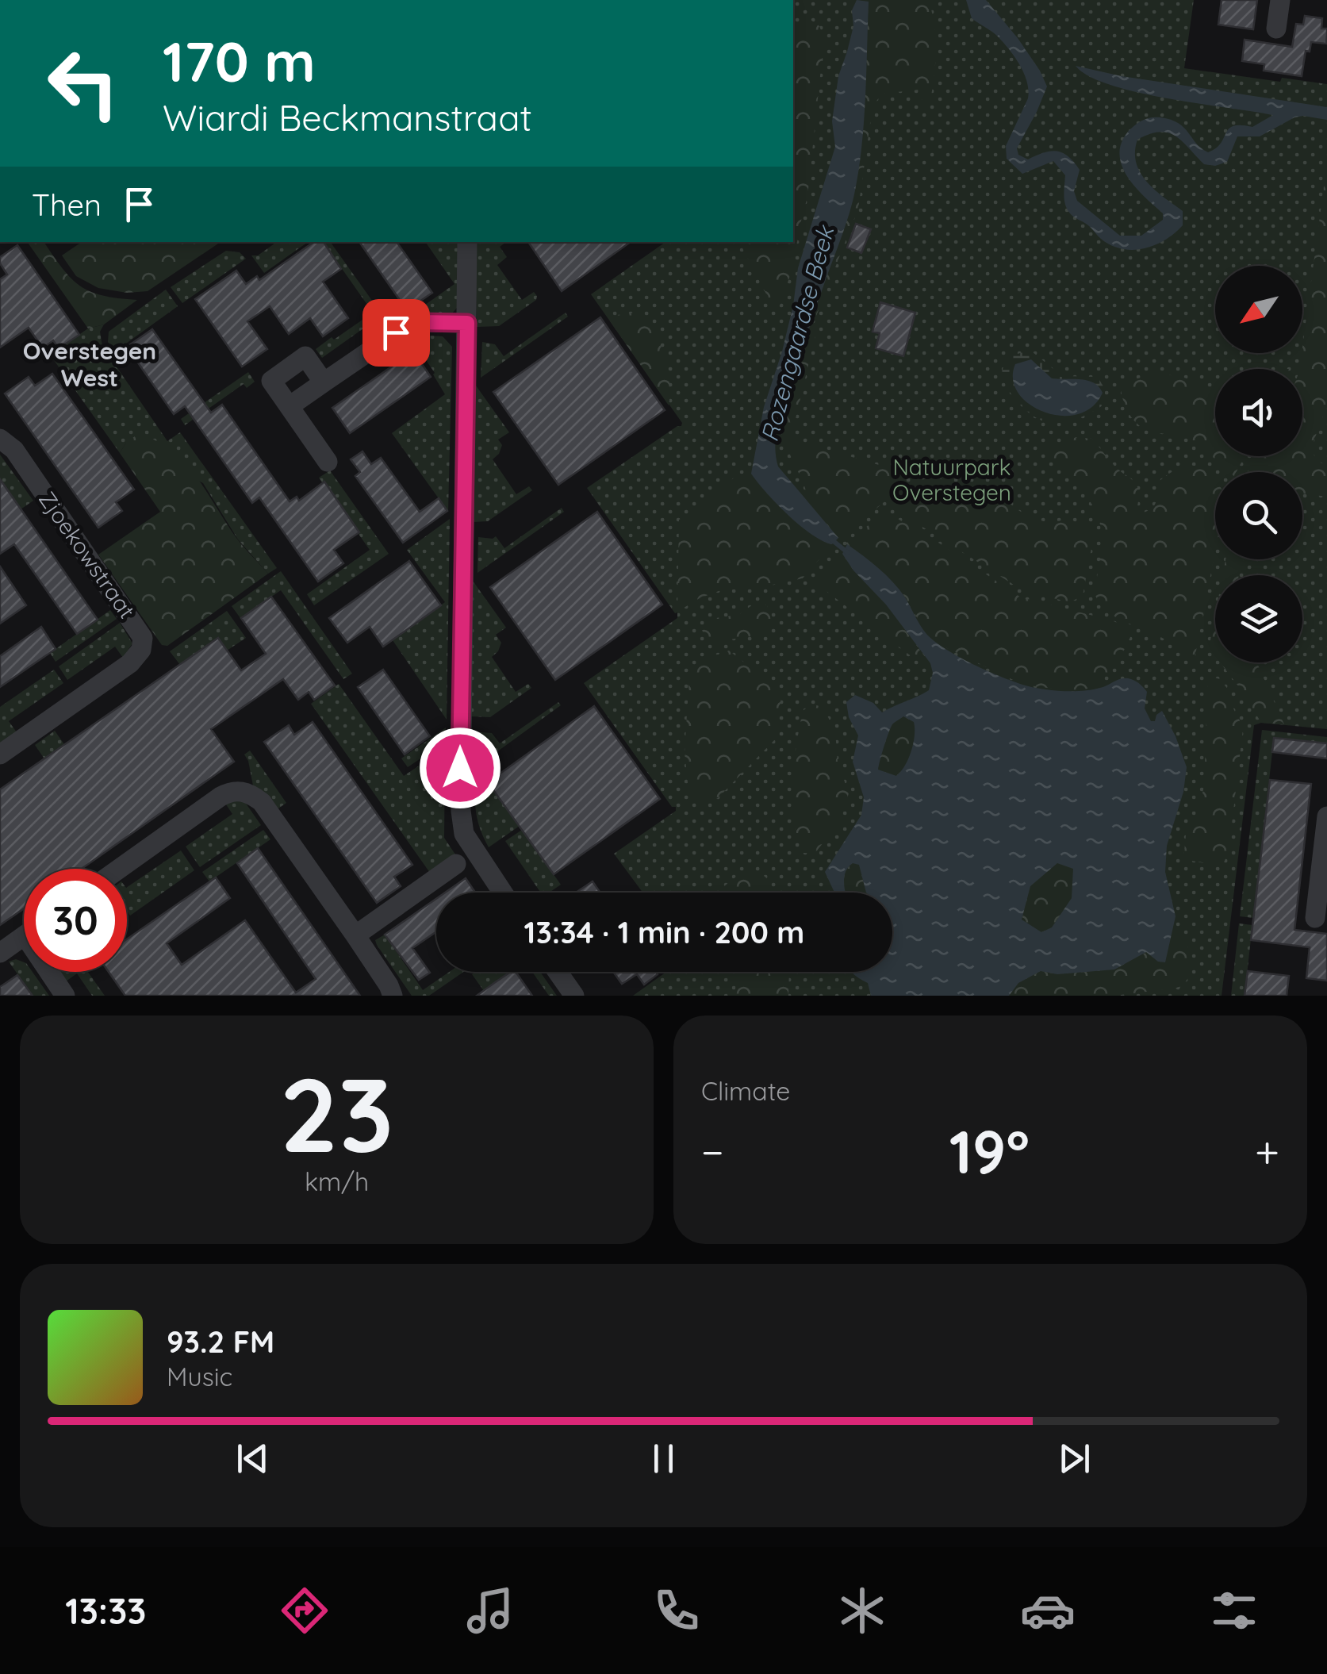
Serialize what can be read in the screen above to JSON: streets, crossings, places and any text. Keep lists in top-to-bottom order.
{
  "streets": {
    "street": ["Zjoekowstraat"]
  },
  "districts": ["Overstegen West"],
  "water": ["Rozengaardse Beek"],
  "parks": ["Natuurpark Overstegen"],
  "north": "bottom left",
  "page": {
    "turn": ["170 m", "Wiardi Beckmanstraat"],
    "then": "Then",
    "limit": "30",
    "trip": "13:34 · 1 min · 200 m",
    "tile": [
      ["23", "km/h"],
      "Climate"
    ],
    "heat": ["−", "19°", "+"],
    "song": ["93.2 FM", "Music"],
    "tabs": "13:33"
  }
}
